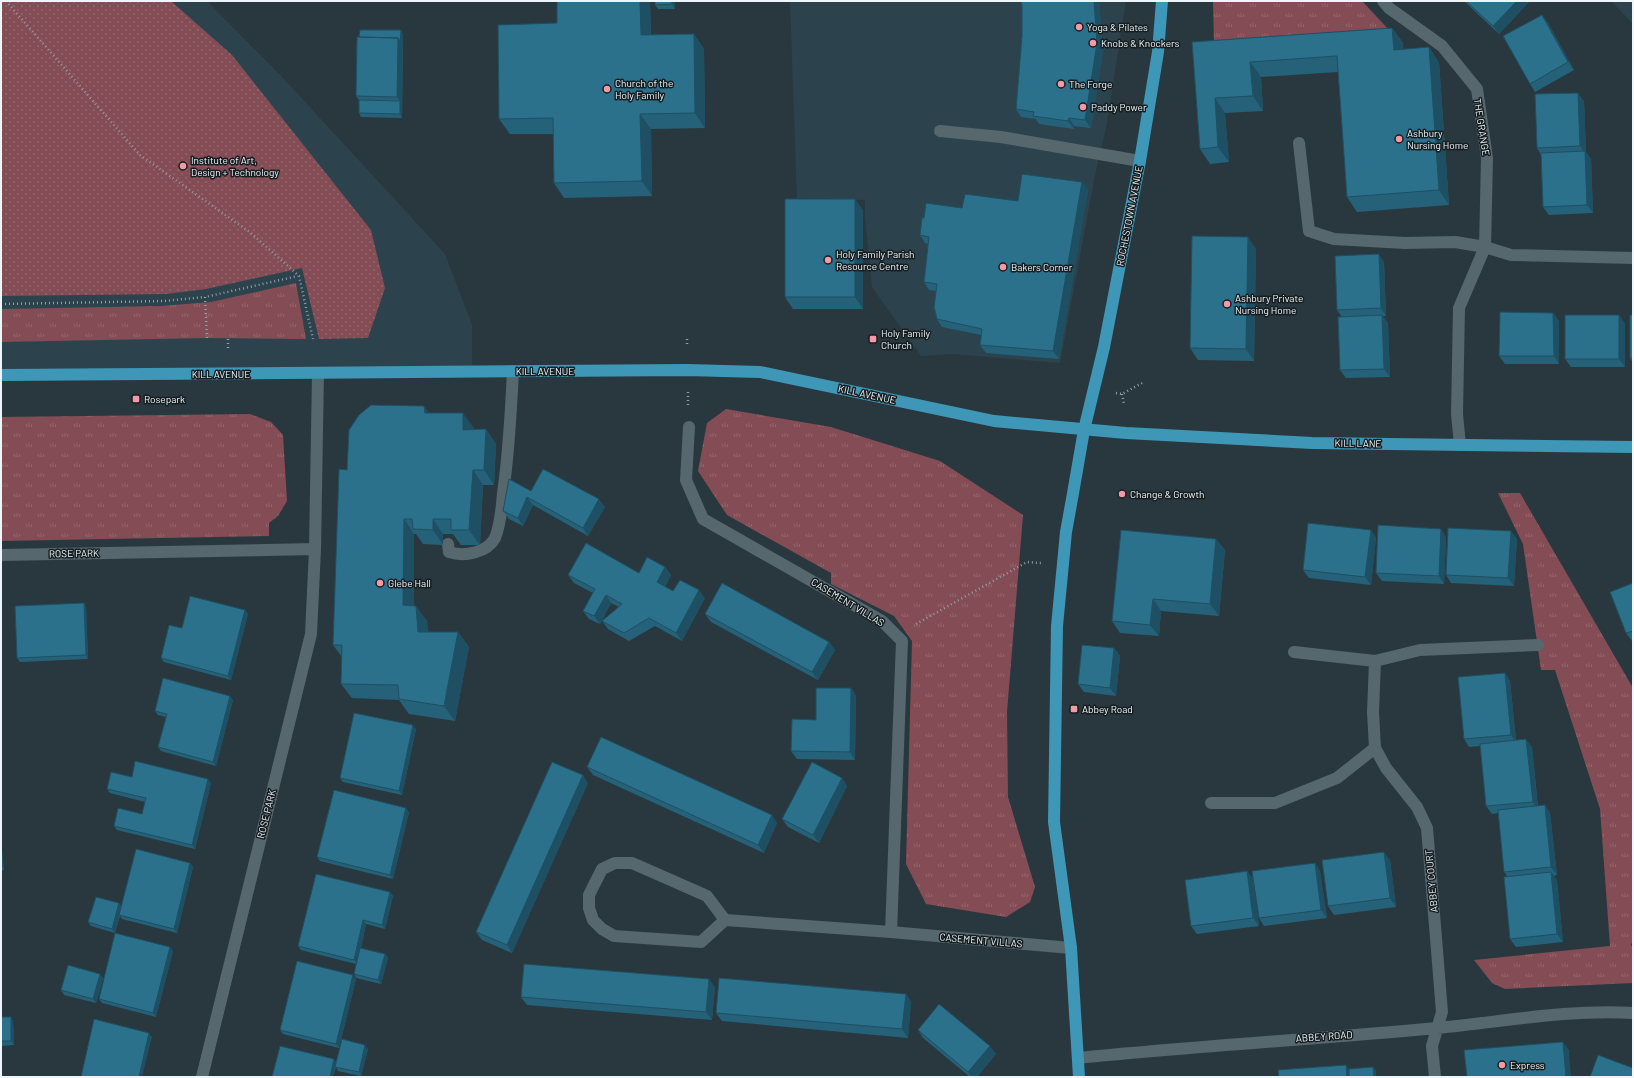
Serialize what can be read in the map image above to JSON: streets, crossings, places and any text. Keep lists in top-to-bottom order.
{
  "streets": {
    "main road": ["ROCHESTOWN AVENUE", "KILL AVENUE", "KILL LANE"],
    "street": [
      "THE GRANGE",
      "ROSE PARK",
      "CASEMENT VILLAS",
      "ABBEY COURT",
      "ABBEY ROAD"
    ]
  },
  "crossings": [
    ["THE GRANGE", "KILL LANE"],
    ["ROCHESTOWN AVENUE", "KILL AVENUE"],
    ["ROCHESTOWN AVENUE", "KILL LANE"],
    ["KILL AVENUE", "KILL LANE"],
    ["KILL AVENUE", "ROSE PARK"],
    ["ABBEY COURT", "ABBEY ROAD"]
  ],
  "places": {
    "other": [
      "Yoga & Pilates",
      "Knobs & Knockers",
      "The Forge",
      "Church of the Holy Family",
      "Paddy Power",
      "Ashbury Nursing Home",
      "Institute of Art, Design + Technology",
      "Holy Family Parish Resource Centre",
      "Bakers Corner",
      "Ashbury Private Nursing Home",
      "Change & Growth",
      "Glebe Hall",
      "Express"
    ],
    "transit": ["Holy Family Church", "Rosepark", "Abbey Road"]
  }
}
